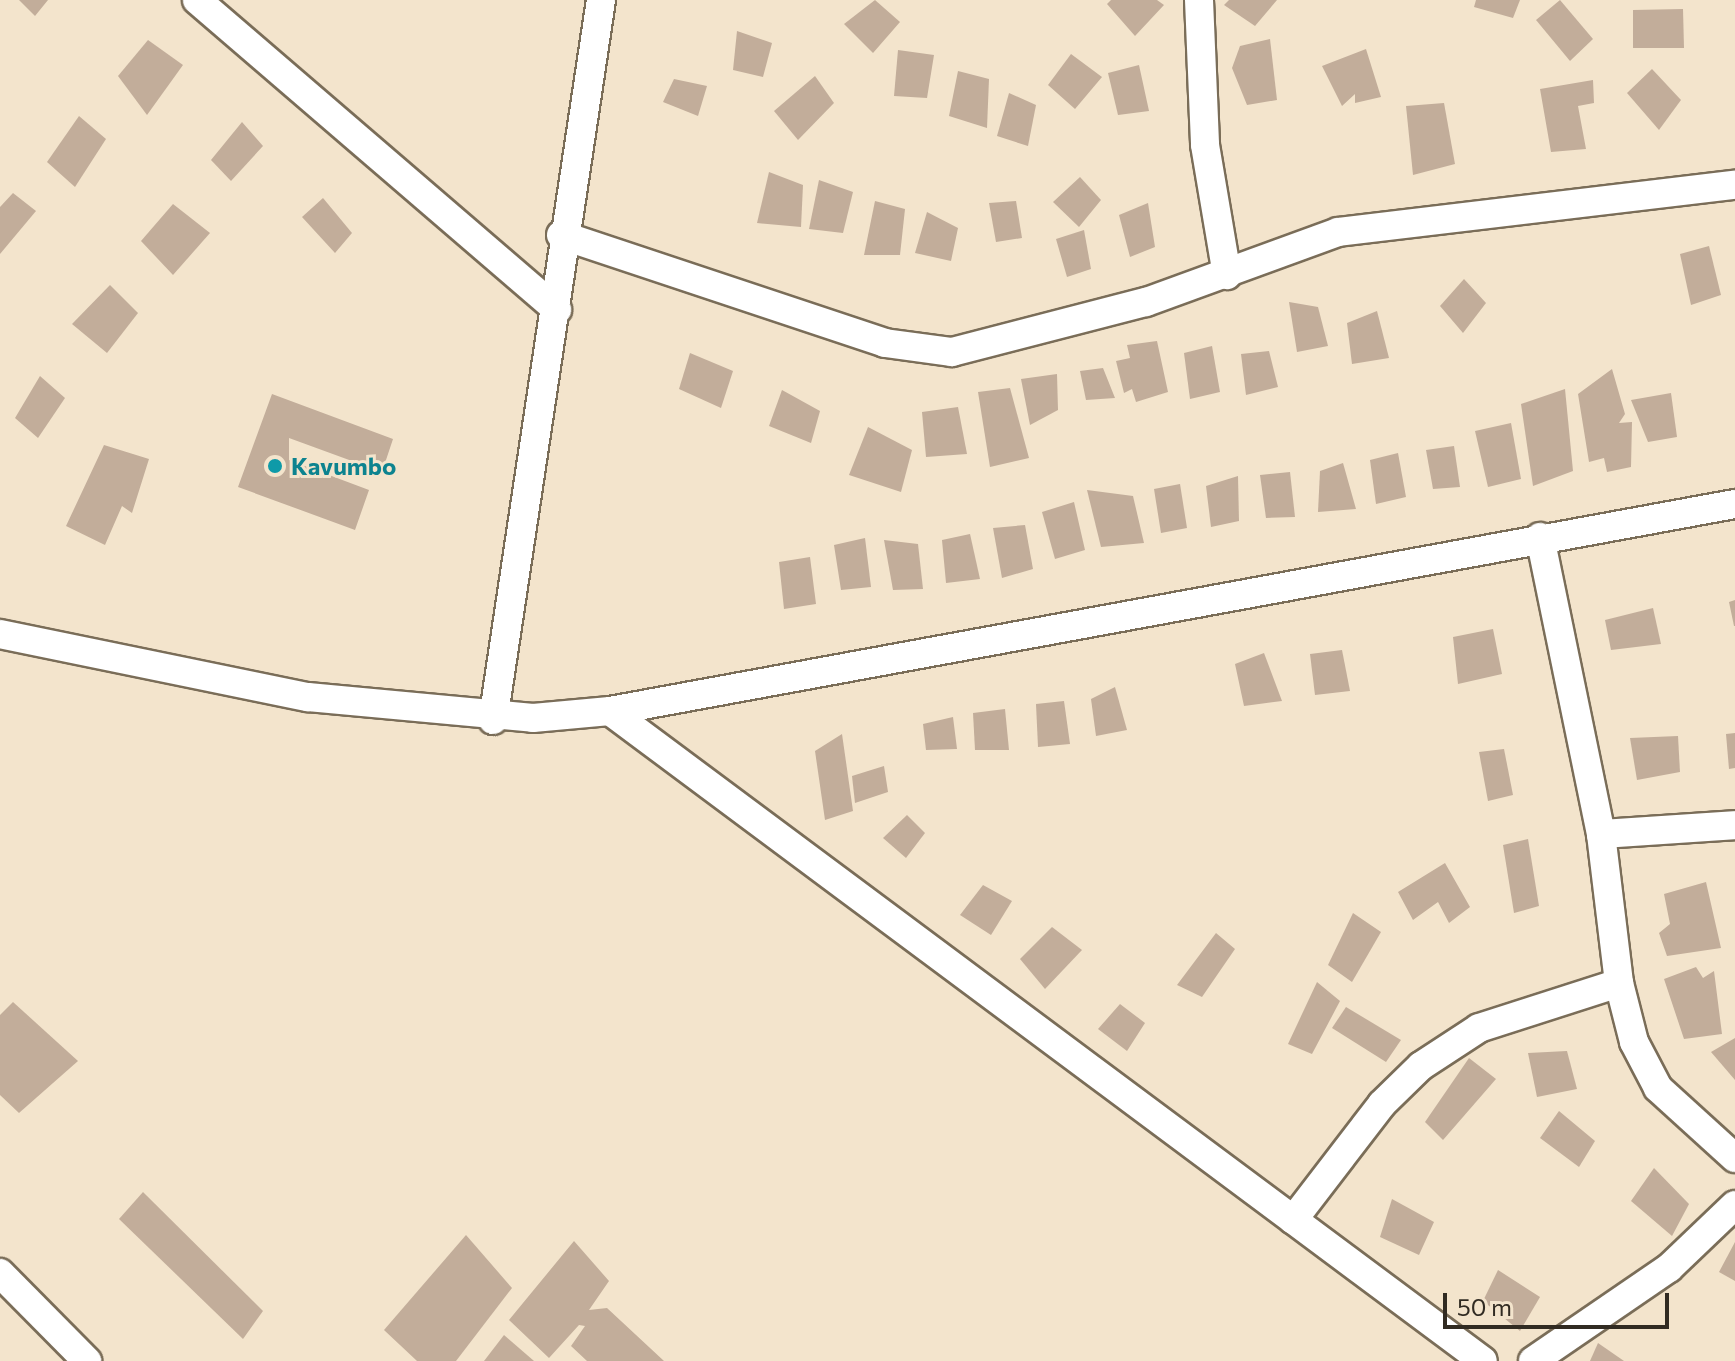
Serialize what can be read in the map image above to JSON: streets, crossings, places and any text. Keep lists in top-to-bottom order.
{
  "places": ["Kavumbo"],
  "scale_bar": "50 m"
}
